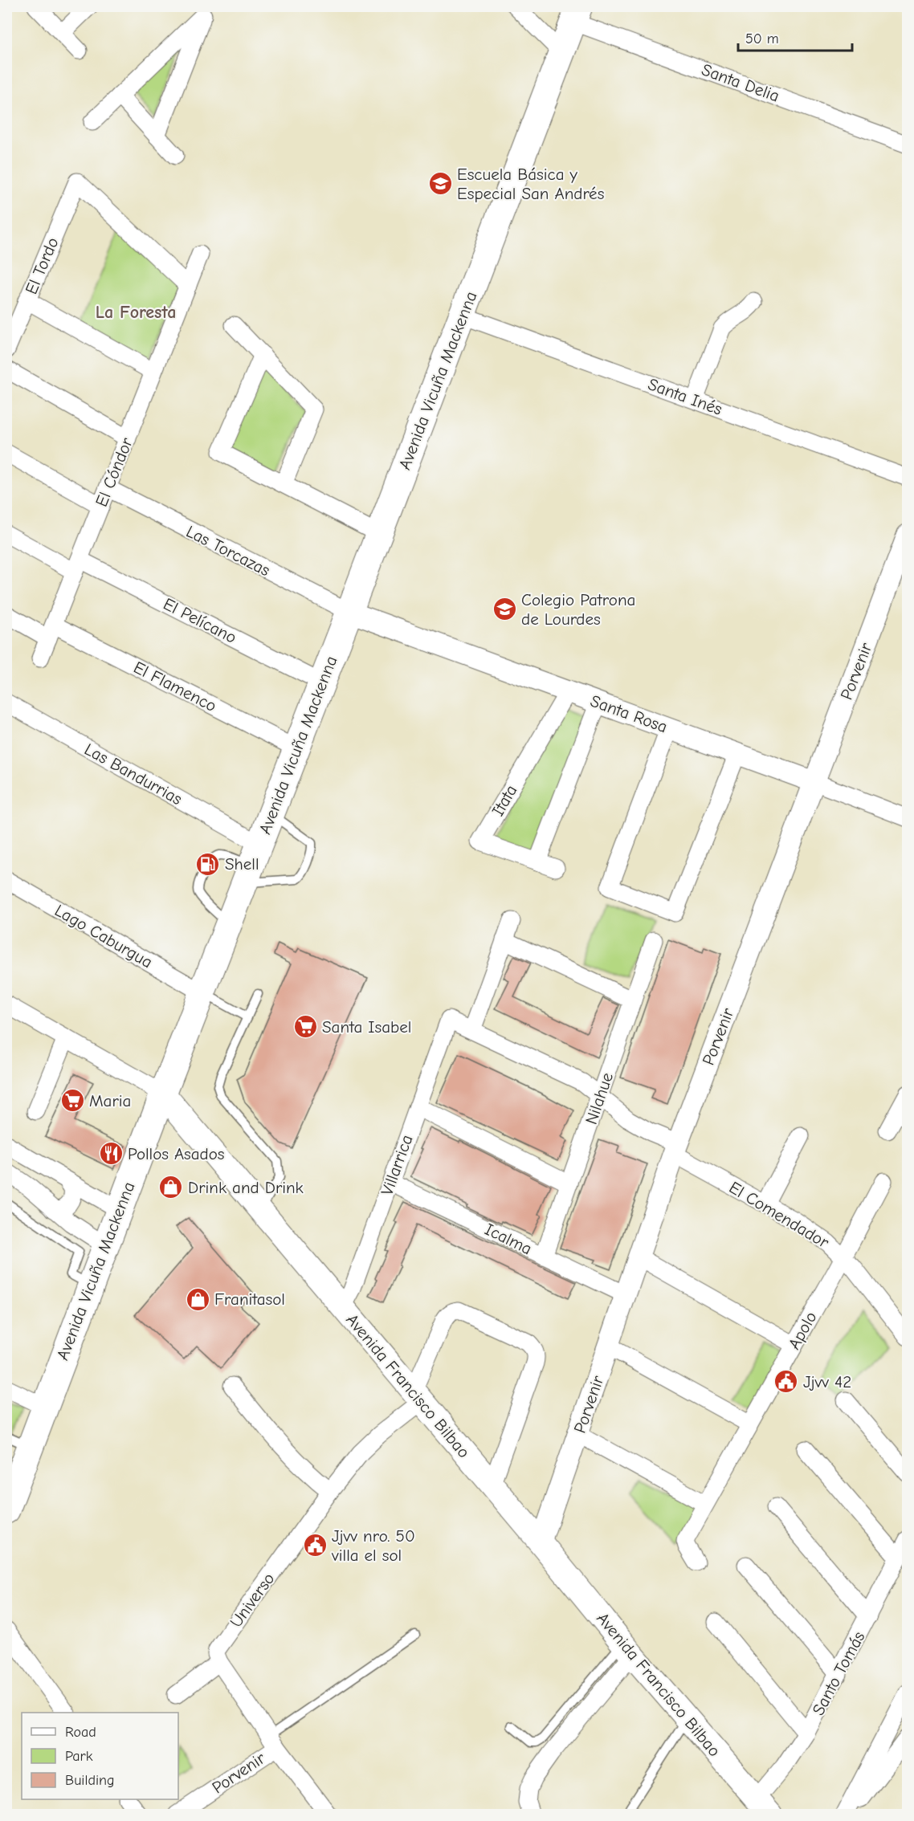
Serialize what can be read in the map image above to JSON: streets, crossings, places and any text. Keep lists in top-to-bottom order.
{
  "streets": {
    "main road": ["Avenida Vicuña Mackenna", "Avenida Francisco Bilbao"],
    "street": [
      "Santa Delia",
      "El Tordo",
      "Santa Inés",
      "El Cóndor",
      "Las Torcazas",
      "El Pelícano",
      "Porvenir",
      "El Flamenco",
      "Santa Rosa",
      "Las Bandurrias",
      "Itata",
      "Lago Caburgua",
      "Nilahue",
      "Villarrica",
      "El Comendador",
      "Icalma",
      "Apolo",
      "Universo",
      "Santo Tomás"
    ]
  },
  "crossings": [
    ["Santa Delia", "Avenida Vicuña Mackenna"],
    ["El Tordo", "El Cóndor"],
    ["Avenida Vicuña Mackenna", "Santa Inés"],
    ["Avenida Vicuña Mackenna", "Las Torcazas"],
    ["Avenida Vicuña Mackenna", "El Pelícano"],
    ["Avenida Vicuña Mackenna", "El Flamenco"],
    ["Avenida Vicuña Mackenna", "Santa Rosa"],
    ["Avenida Vicuña Mackenna", "Las Bandurrias"],
    ["Avenida Vicuña Mackenna", "Lago Caburgua"],
    ["Avenida Vicuña Mackenna", "Avenida Francisco Bilbao"],
    ["El Cóndor", "Las Torcazas"],
    ["El Cóndor", "El Pelícano"],
    ["El Cóndor", "El Flamenco"],
    ["Las Torcazas", "Santa Rosa"],
    ["Porvenir", "Santa Rosa"],
    ["Porvenir", "El Comendador"],
    ["Porvenir", "Icalma"],
    ["Porvenir", "Avenida Francisco Bilbao"],
    ["Santa Rosa", "Itata"],
    ["Nilahue", "El Comendador"],
    ["Nilahue", "Icalma"],
    ["Villarrica", "El Comendador"],
    ["Villarrica", "Icalma"],
    ["Villarrica", "Avenida Francisco Bilbao"],
    ["El Comendador", "Apolo"],
    ["Avenida Francisco Bilbao", "Universo"],
    ["Avenida Francisco Bilbao", "Santo Tomás"]
  ],
  "districts": ["La Foresta"],
  "places": {
    "school or university": ["Escuela Básica y Especial San Andrés", "Colegio Patrona de Lourdes"],
    "fuel station": ["Shell"],
    "supermarket": ["Santa Isabel", "Maria"],
    "restaurant": ["Pollos Asados"],
    "shop": ["Drink and Drink", "Franitasol"],
    "public building": ["Jjvv 42", "Jjvv nro. 50 villa el sol"]
  },
  "legend": ["Road", "Park", "Building"],
  "scale_bar": "50 m"
}
